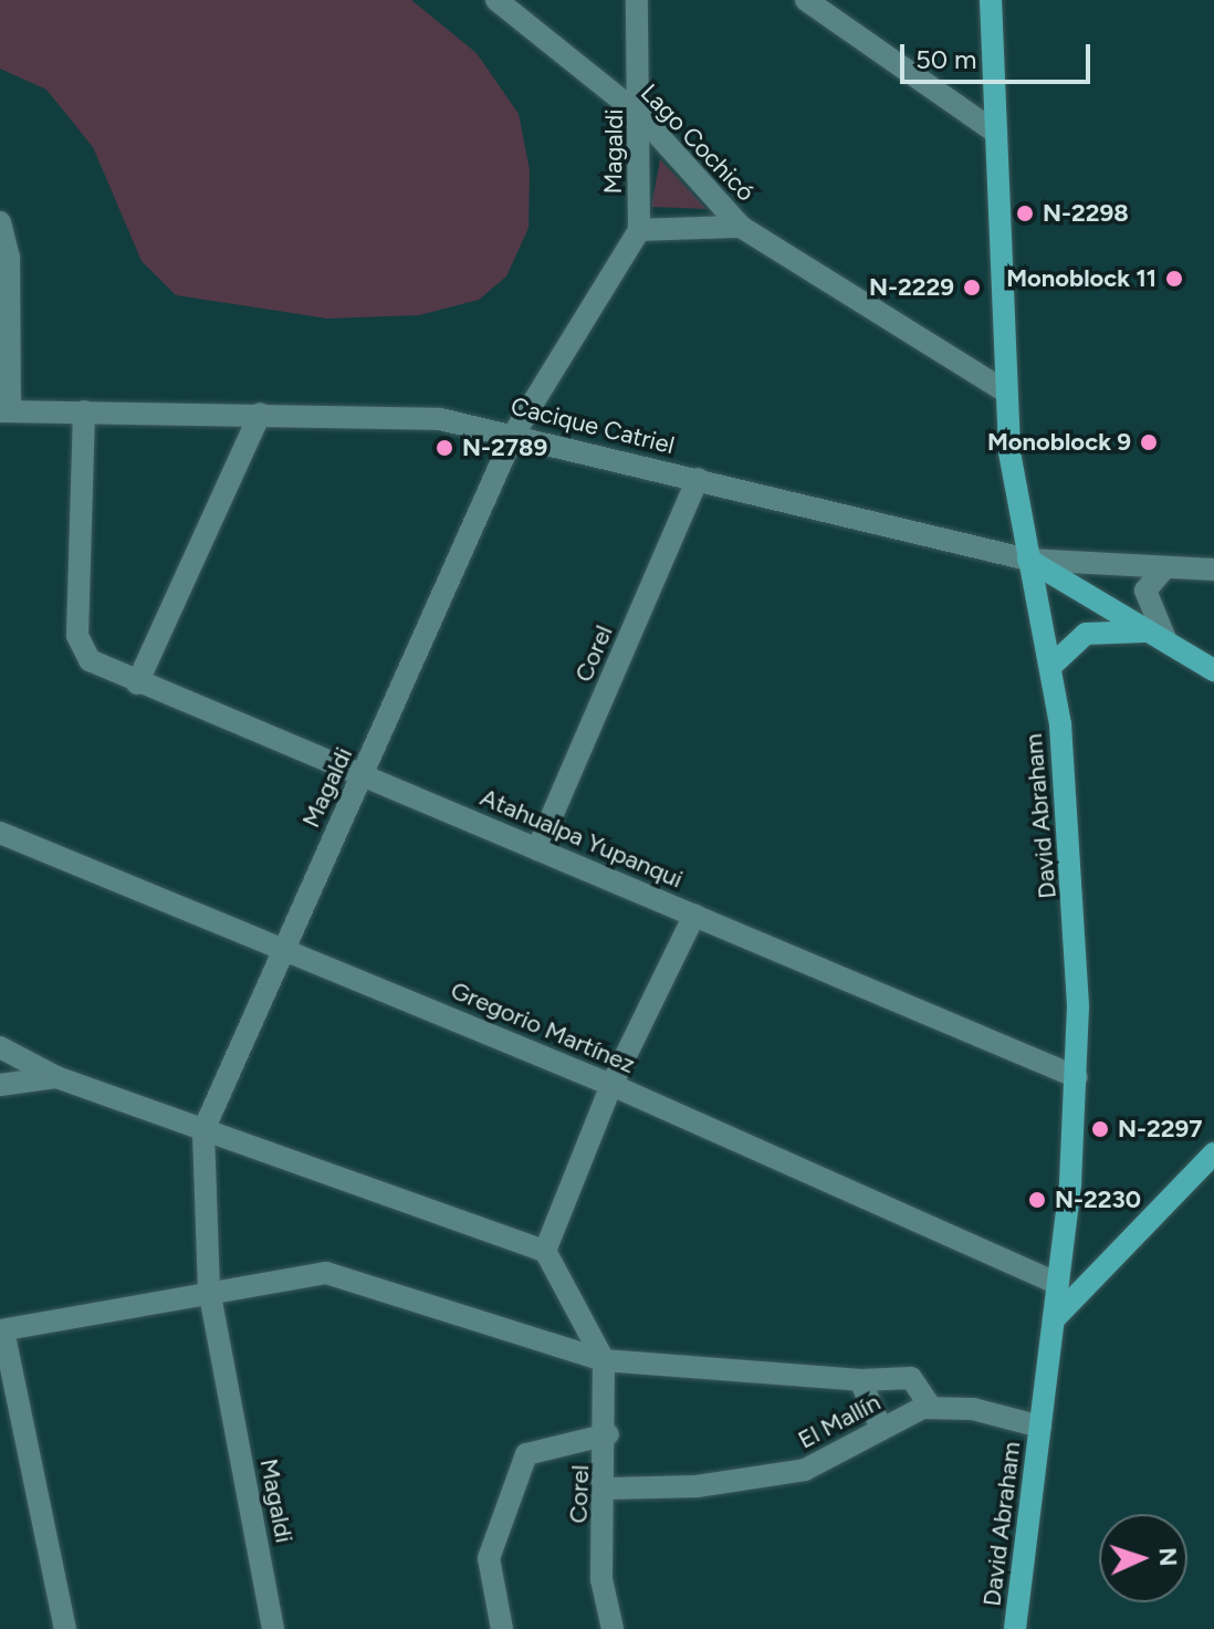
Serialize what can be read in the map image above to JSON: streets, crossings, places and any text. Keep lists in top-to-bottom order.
{
  "streets": {
    "main road": ["David Abraham"],
    "street": [
      "Lago Cochicó",
      "Magaldi",
      "Cacique Catriel",
      "Corel",
      "Atahualpa Yupanqui",
      "Gregorio Martínez",
      "El Mallín"
    ]
  },
  "crossings": [
    ["Lago Cochicó", "Magaldi"],
    ["Lago Cochicó", "David Abraham"],
    ["Magaldi", "Cacique Catriel"],
    ["Magaldi", "Atahualpa Yupanqui"],
    ["Magaldi", "Gregorio Martínez"],
    ["Cacique Catriel", "Corel"],
    ["Cacique Catriel", "David Abraham"],
    ["Cacique Catriel", "Atahualpa Yupanqui"],
    ["Corel", "Atahualpa Yupanqui"],
    ["Corel", "El Mallín"],
    ["David Abraham", "Atahualpa Yupanqui"],
    ["David Abraham", "Gregorio Martínez"],
    ["David Abraham", "El Mallín"]
  ],
  "places": [
    "N-2298",
    "Monoblock 11",
    "N-2229",
    "Monoblock 9",
    "N-2789",
    "N-2297",
    "N-2230"
  ],
  "scale_bar": "50 m",
  "north": "right"
}
